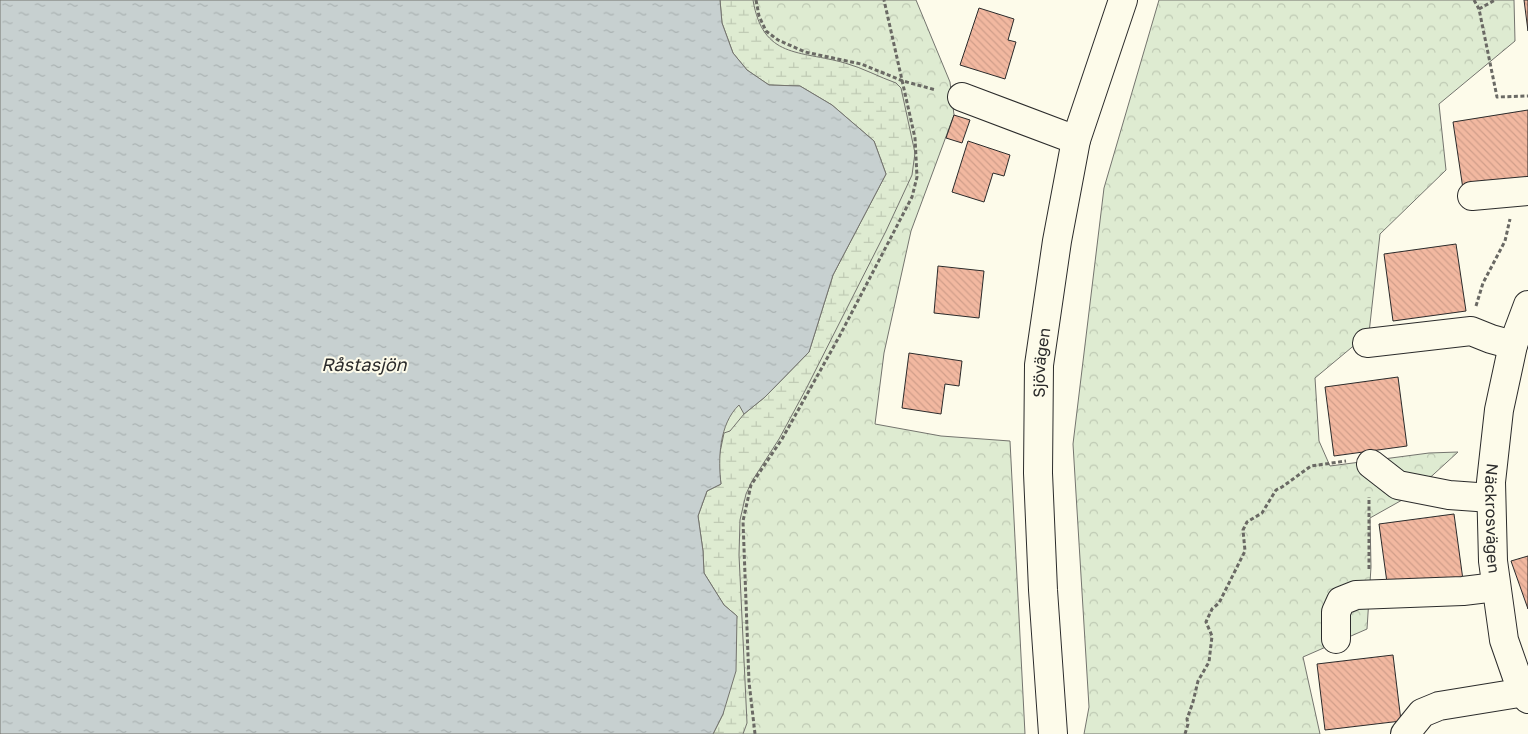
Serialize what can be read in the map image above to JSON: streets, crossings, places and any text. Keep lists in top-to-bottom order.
{
  "streets": {
    "street": ["Sjövägen", "Näckrosvägen"]
  },
  "water": ["Råstasjön"]
}
